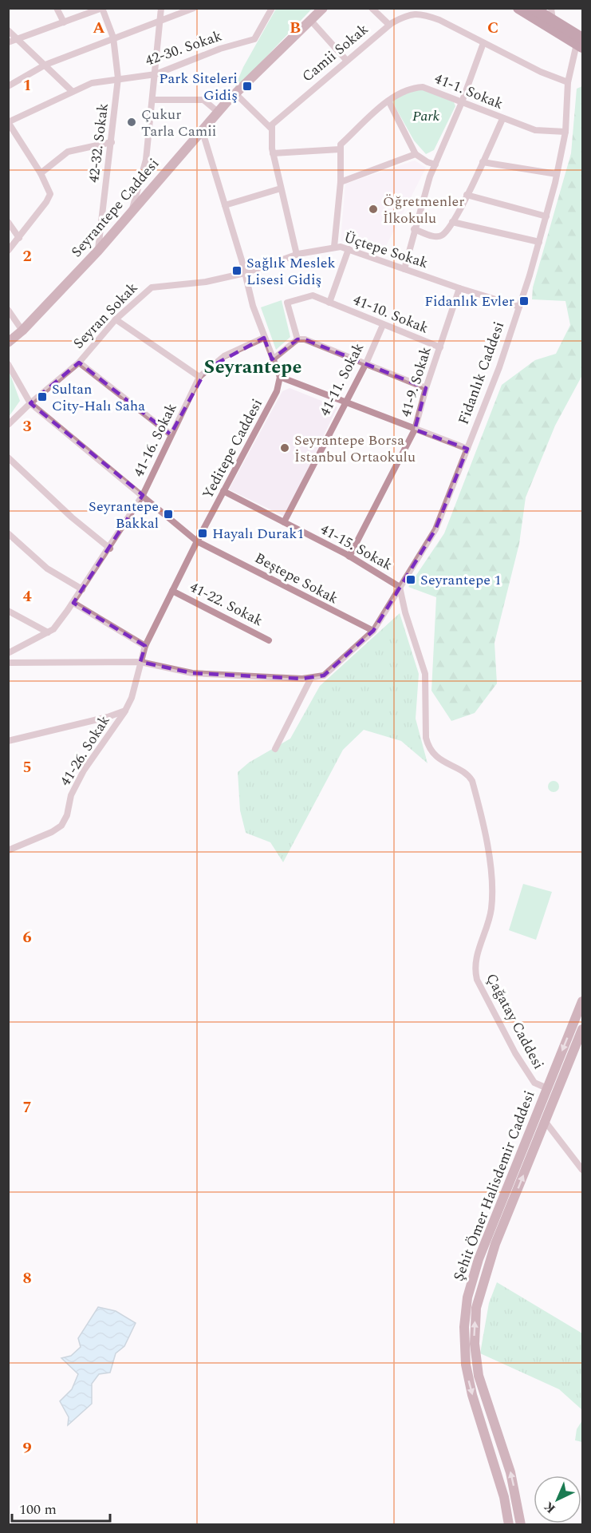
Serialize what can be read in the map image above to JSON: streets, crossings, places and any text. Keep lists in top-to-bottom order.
{
  "streets": {
    "main road": ["Seyrantepe Caddesi", "Şehit Ömer Halisdemir Caddesi"],
    "street": [
      "42-30. Sokak",
      "Camii Sokak",
      "41-1. Sokak",
      "42-32. Sokak",
      "Üçtepe Sokak",
      "41-10. Sokak",
      "Seyran Sokak",
      "Fidanlık Caddesi",
      "41-11. Sokak",
      "41-9. Sokak",
      "41-16. Sokak",
      "Yeditepe Caddesi",
      "41-15. Sokak",
      "Beştepe Sokak",
      "41-22. Sokak",
      "41-26. Sokak",
      "Çağatay Caddesi"
    ]
  },
  "crossings": [
    ["42-30. Sokak", "42-32. Sokak"],
    ["Camii Sokak", "Fidanlık Caddesi"],
    ["41-1. Sokak", "Fidanlık Caddesi"],
    ["42-32. Sokak", "Seyrantepe Caddesi"],
    ["Üçtepe Sokak", "Seyran Sokak"],
    ["Üçtepe Sokak", "Fidanlık Caddesi"],
    ["Üçtepe Sokak", "41-9. Sokak"],
    ["41-10. Sokak", "41-11. Sokak"],
    ["41-10. Sokak", "41-9. Sokak"],
    ["Seyran Sokak", "Beştepe Sokak"],
    ["Fidanlık Caddesi", "41-15. Sokak"],
    ["Fidanlık Caddesi", "Beştepe Sokak"],
    ["Fidanlık Caddesi", "Çağatay Caddesi"],
    ["41-11. Sokak", "41-15. Sokak"],
    ["41-9. Sokak", "41-15. Sokak"],
    ["41-16. Sokak", "Beştepe Sokak"],
    ["Yeditepe Caddesi", "41-15. Sokak"],
    ["Yeditepe Caddesi", "Beştepe Sokak"],
    ["Yeditepe Caddesi", "41-22. Sokak"],
    ["Yeditepe Caddesi", "41-26. Sokak"],
    ["41-15. Sokak", "Çağatay Caddesi"],
    ["Çağatay Caddesi", "Şehit Ömer Halisdemir Caddesi"]
  ],
  "districts": ["Seyrantepe"],
  "parks": ["Park"],
  "places": {
    "transit": [
      "Park Siteleri Gidiş",
      "Sağlık Meslek Lisesi Gidiş",
      "Fidanlık Evler",
      "Sultan City-Halı Saha",
      "Seyrantepe Bakkal",
      "Hayalı Durak1",
      "Seyrantepe 1"
    ],
    "other": ["Çukur Tarla Camii", "Öğretmenler İlkokulu", "Seyrantepe Borsa İstanbul Ortaokulu"]
  },
  "scale_bar": "100 m",
  "north": "bottom left",
  "grid": {
    "columns": ["A", "B", "C"],
    "rows": [
      "1",
      "2",
      "3",
      "4",
      "5",
      "6",
      "7",
      "8",
      "9"
    ]
  }
}
